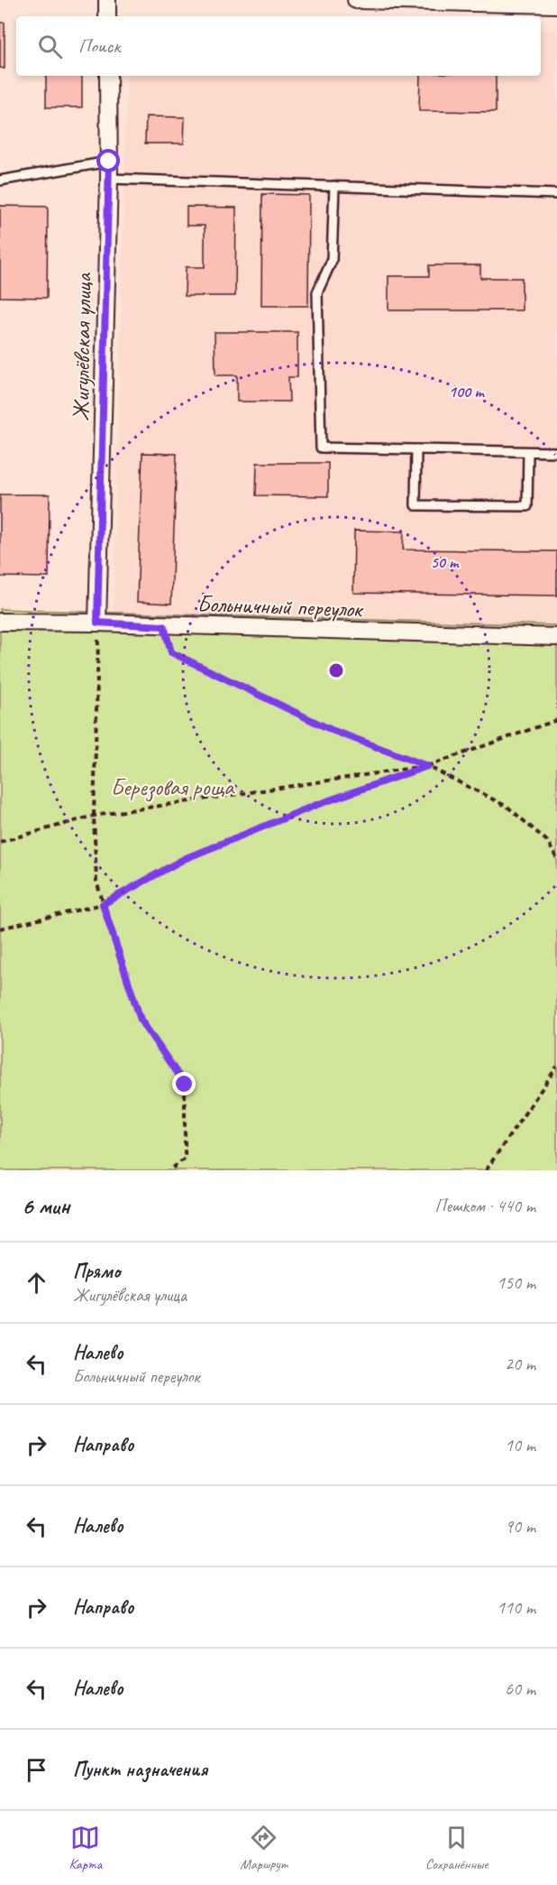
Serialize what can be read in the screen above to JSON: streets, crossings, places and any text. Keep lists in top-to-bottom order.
{
  "streets": {
    "street": ["Жигулёвская улица", "Больничный переулок"]
  },
  "crossings": [
    ["Жигулёвская улица", "Больничный переулок"]
  ],
  "parks": ["Березовая роща"],
  "page": {
    "search": "Поиск",
    "heading": ["6 мин", "Пешком · 440 m"],
    "list": [
      ["Прямо", "Жигулёвская улица", "150 m"],
      ["Налево", "Больничный переулок", "20 m"],
      ["Направо", "10 m"],
      ["Налево", "90 m"],
      ["Направо", "110 m"],
      ["Налево", "60 m"],
      "Пункт назначения"
    ],
    "nav": ["Карта", "Маршрут", "Сохранённые"]
  },
  "rings": ["100 m", "50 m"]
}
